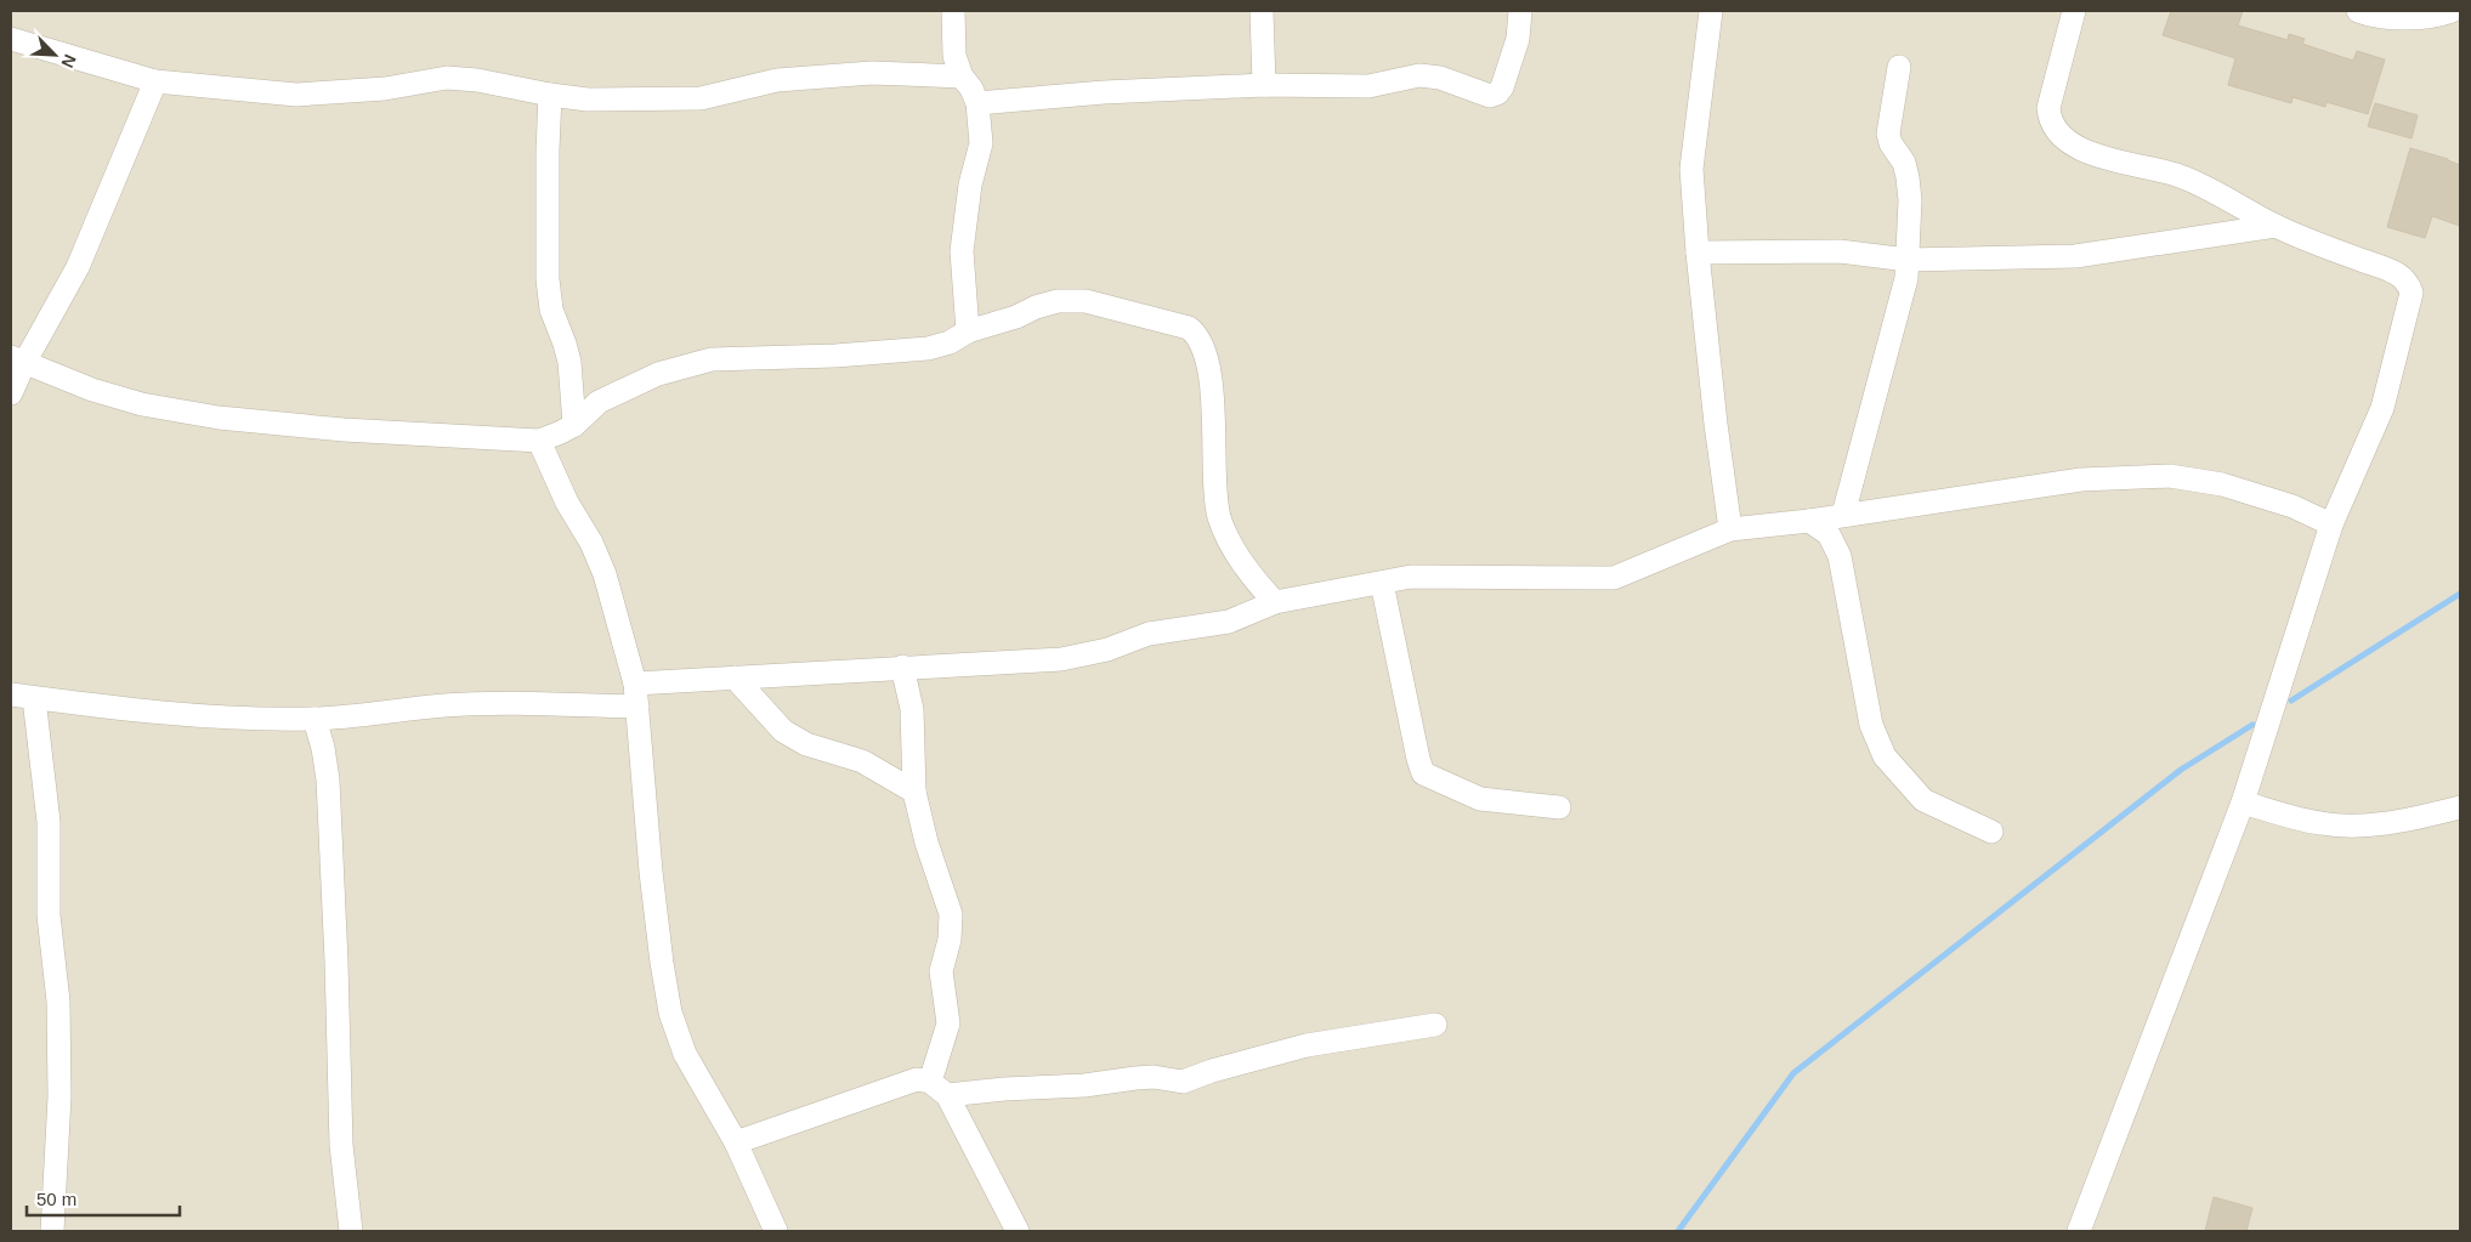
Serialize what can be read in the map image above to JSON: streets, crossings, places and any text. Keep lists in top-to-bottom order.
{
  "scale_bar": "50 m",
  "north": "bottom right"
}
